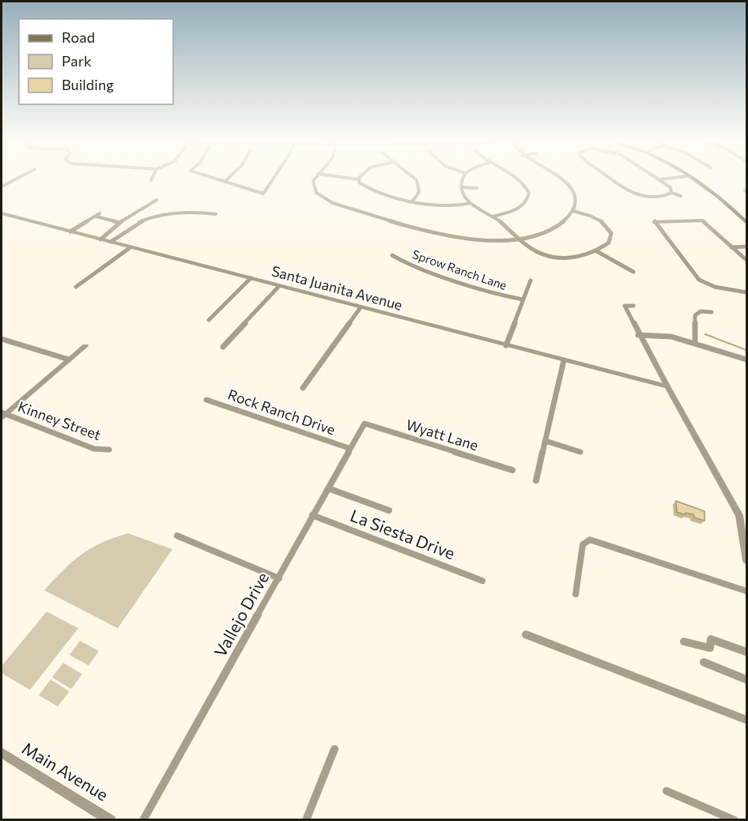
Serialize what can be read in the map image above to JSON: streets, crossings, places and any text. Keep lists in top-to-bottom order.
{
  "streets": {
    "street": [
      "Sprow Ranch Lane",
      "Santa Juanita Avenue",
      "Rock Ranch Drive",
      "Kinney Street",
      "Wyatt Lane",
      "La Siesta Drive",
      "Vallejo Drive",
      "Main Avenue"
    ]
  },
  "crossings": [
    ["Sprow Ranch Lane", "Santa Juanita Avenue"],
    ["Rock Ranch Drive", "Vallejo Drive"],
    ["Wyatt Lane", "Vallejo Drive"],
    ["La Siesta Drive", "Vallejo Drive"]
  ],
  "legend": ["Road", "Park", "Building"]
}
